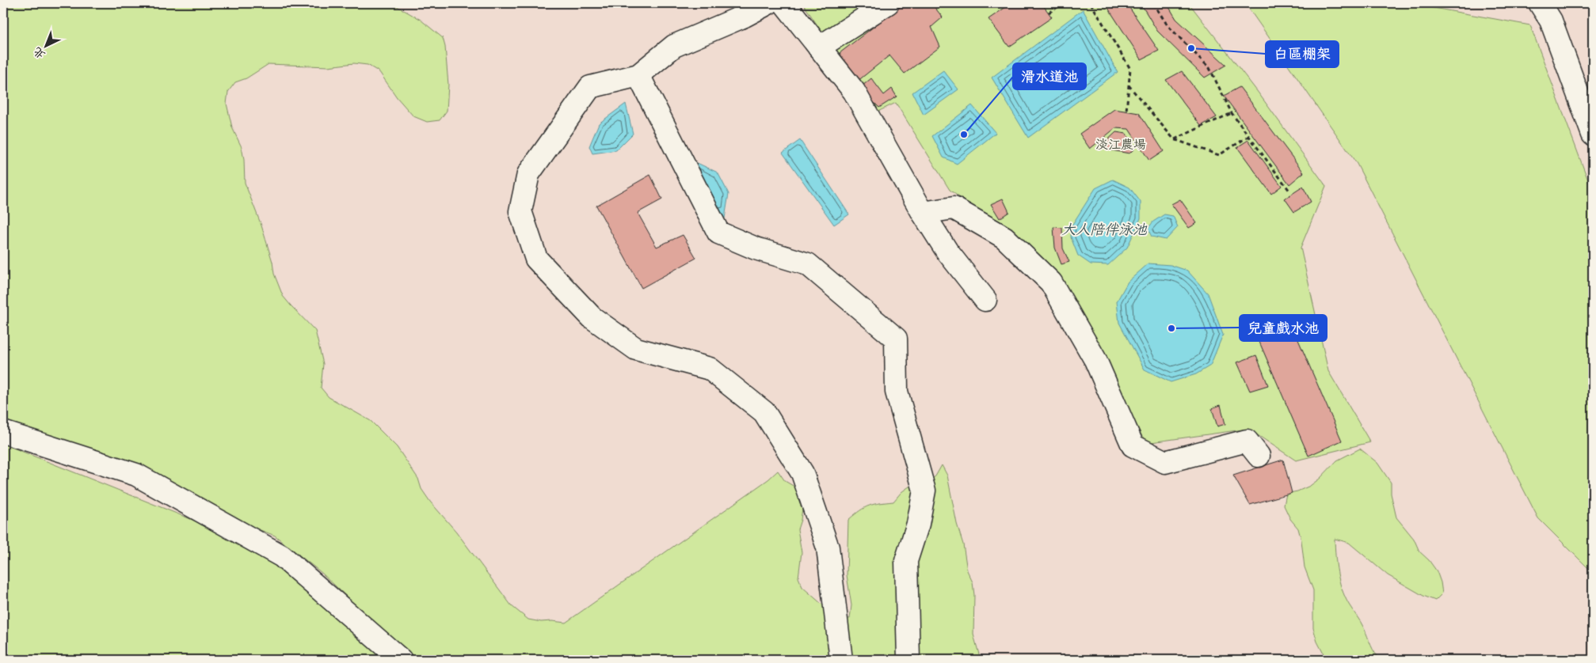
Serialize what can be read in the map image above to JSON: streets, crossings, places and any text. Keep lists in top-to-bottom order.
{
  "water": ["大人陪伴泳池"],
  "parks": ["淡江農場"],
  "places": ["白區棚架", "滑水道池", "兒童戲水池"],
  "north": "bottom left"
}
